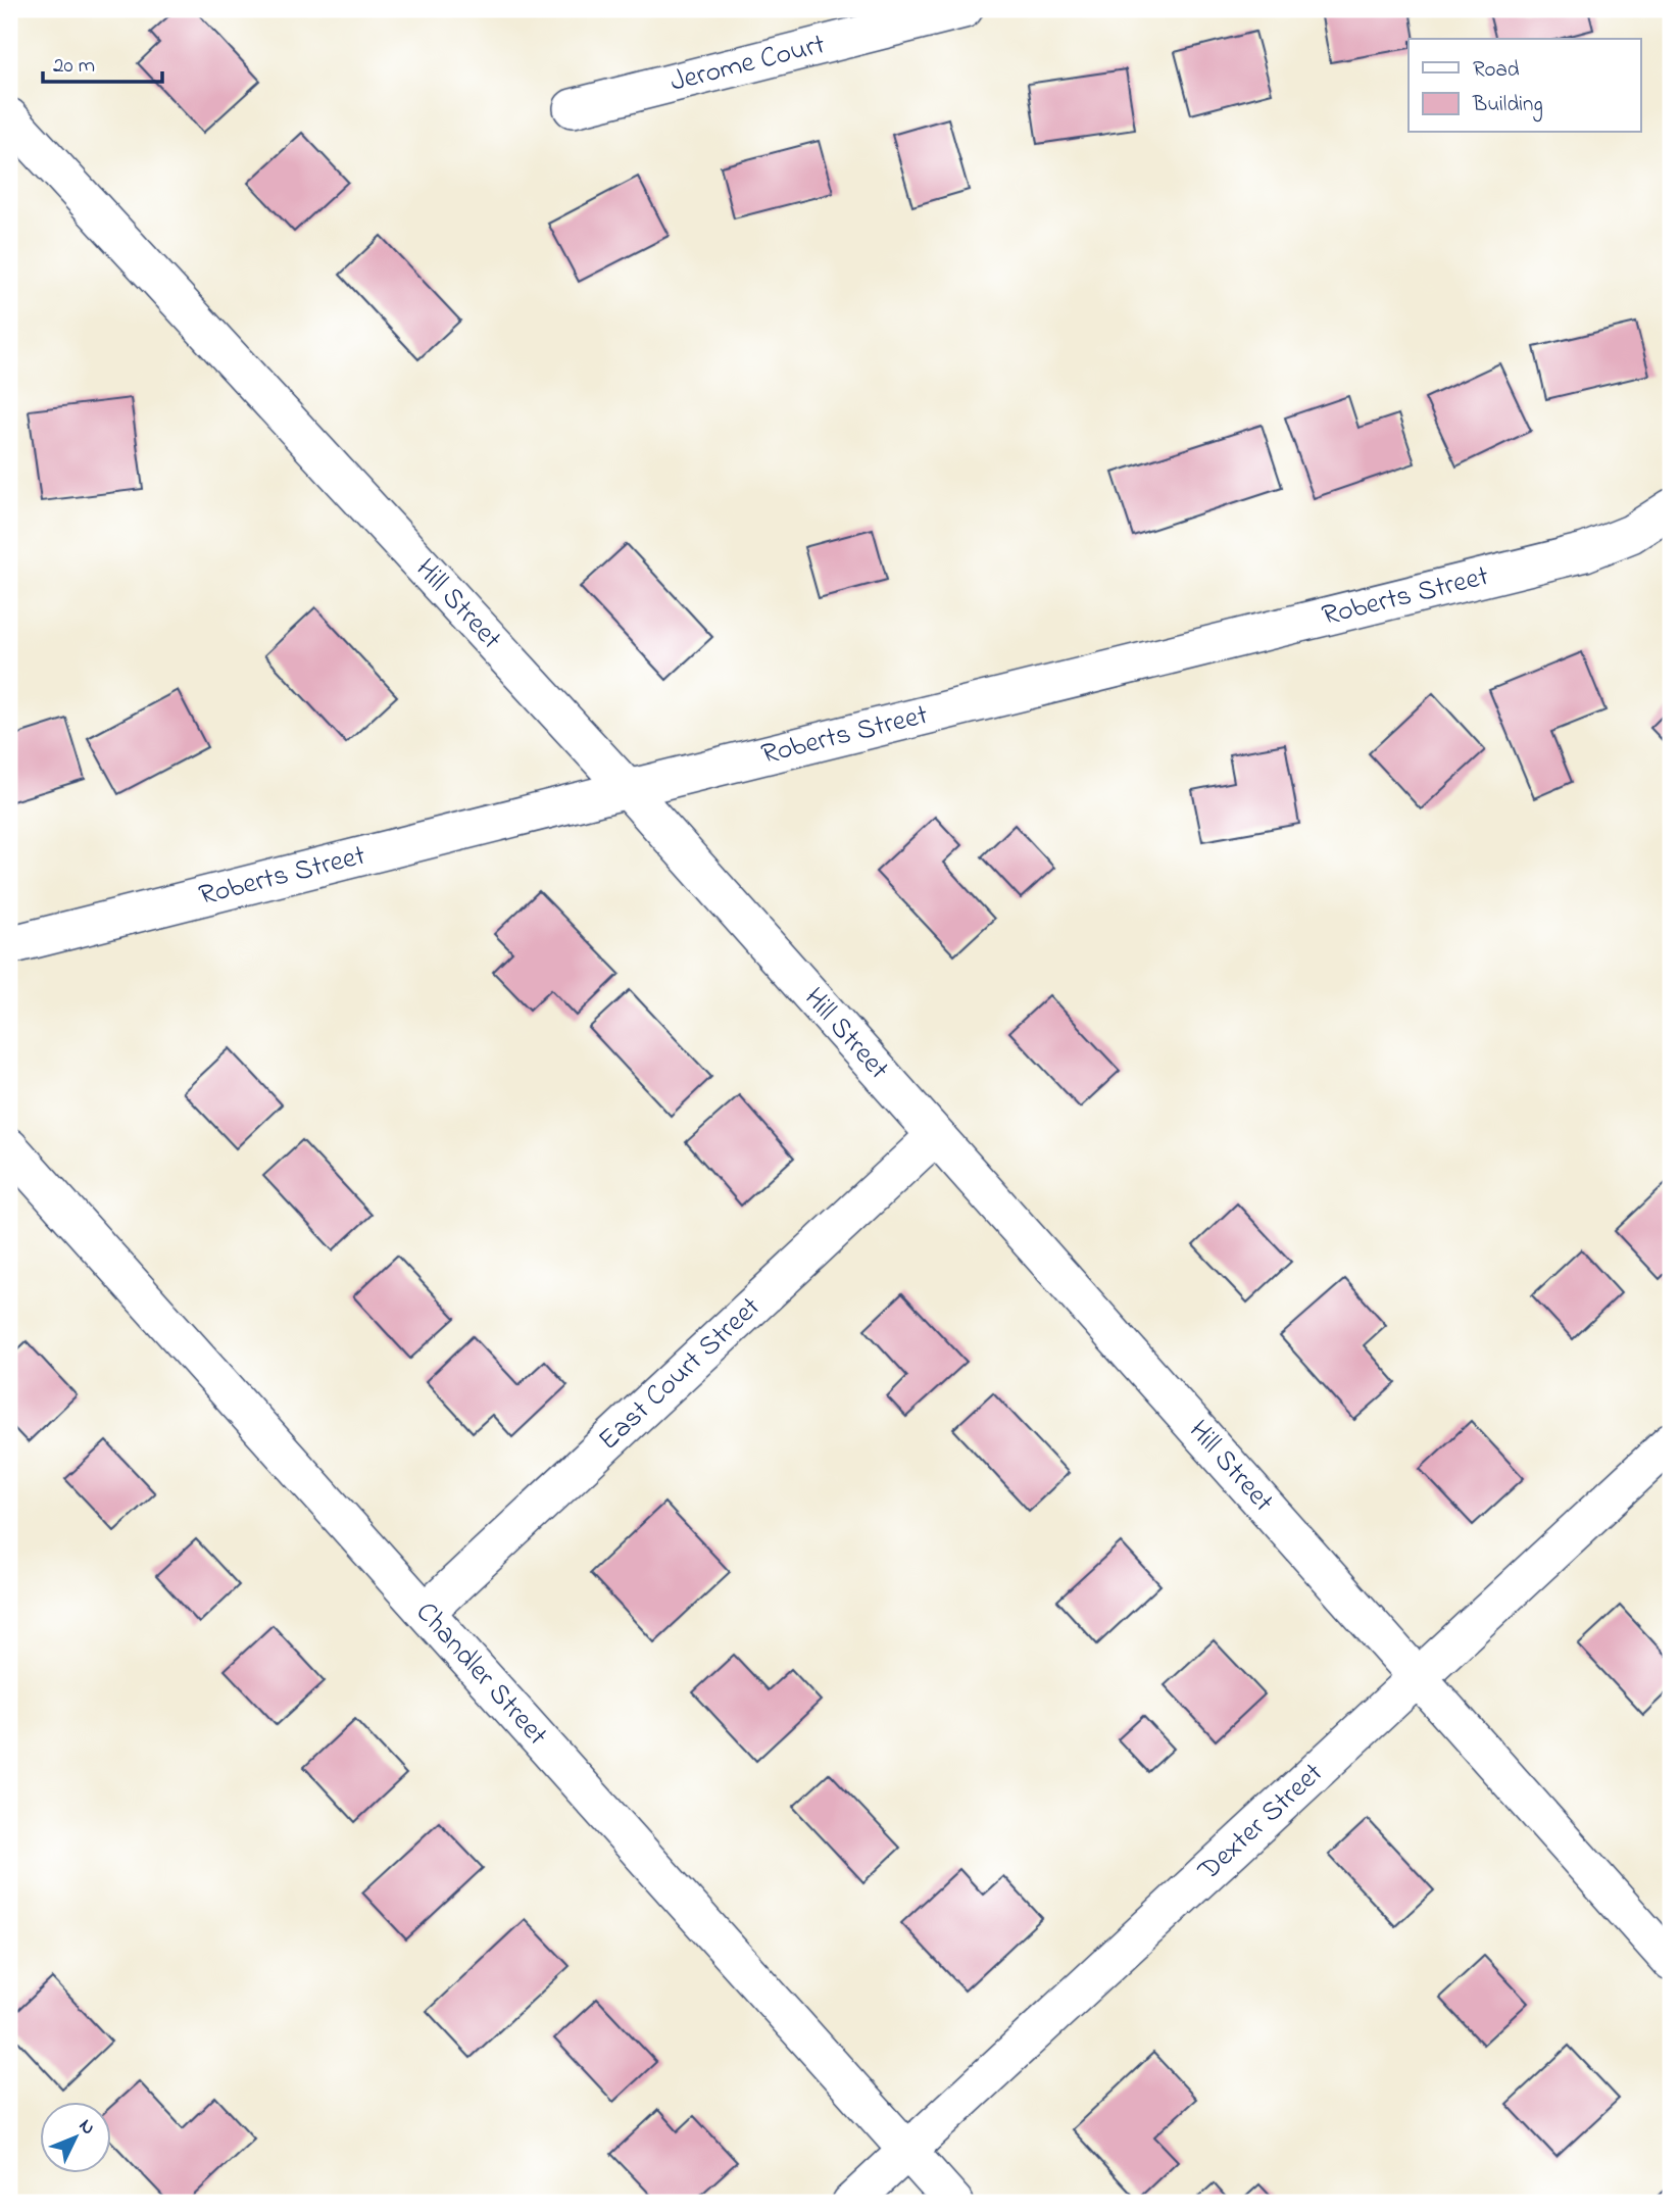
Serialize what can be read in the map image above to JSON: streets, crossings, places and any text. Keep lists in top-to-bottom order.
{
  "streets": {
    "street": [
      "Jerome Court",
      "Roberts Street",
      "Hill Street",
      "East Court Street",
      "Chandler Street",
      "Dexter Street"
    ]
  },
  "crossings": [
    ["Roberts Street", "Hill Street"],
    ["Hill Street", "East Court Street"],
    ["Hill Street", "Dexter Street"],
    ["East Court Street", "Chandler Street"],
    ["Chandler Street", "Dexter Street"]
  ],
  "legend": ["Road", "Building"],
  "scale_bar": "20 m",
  "north": "top right"
}
